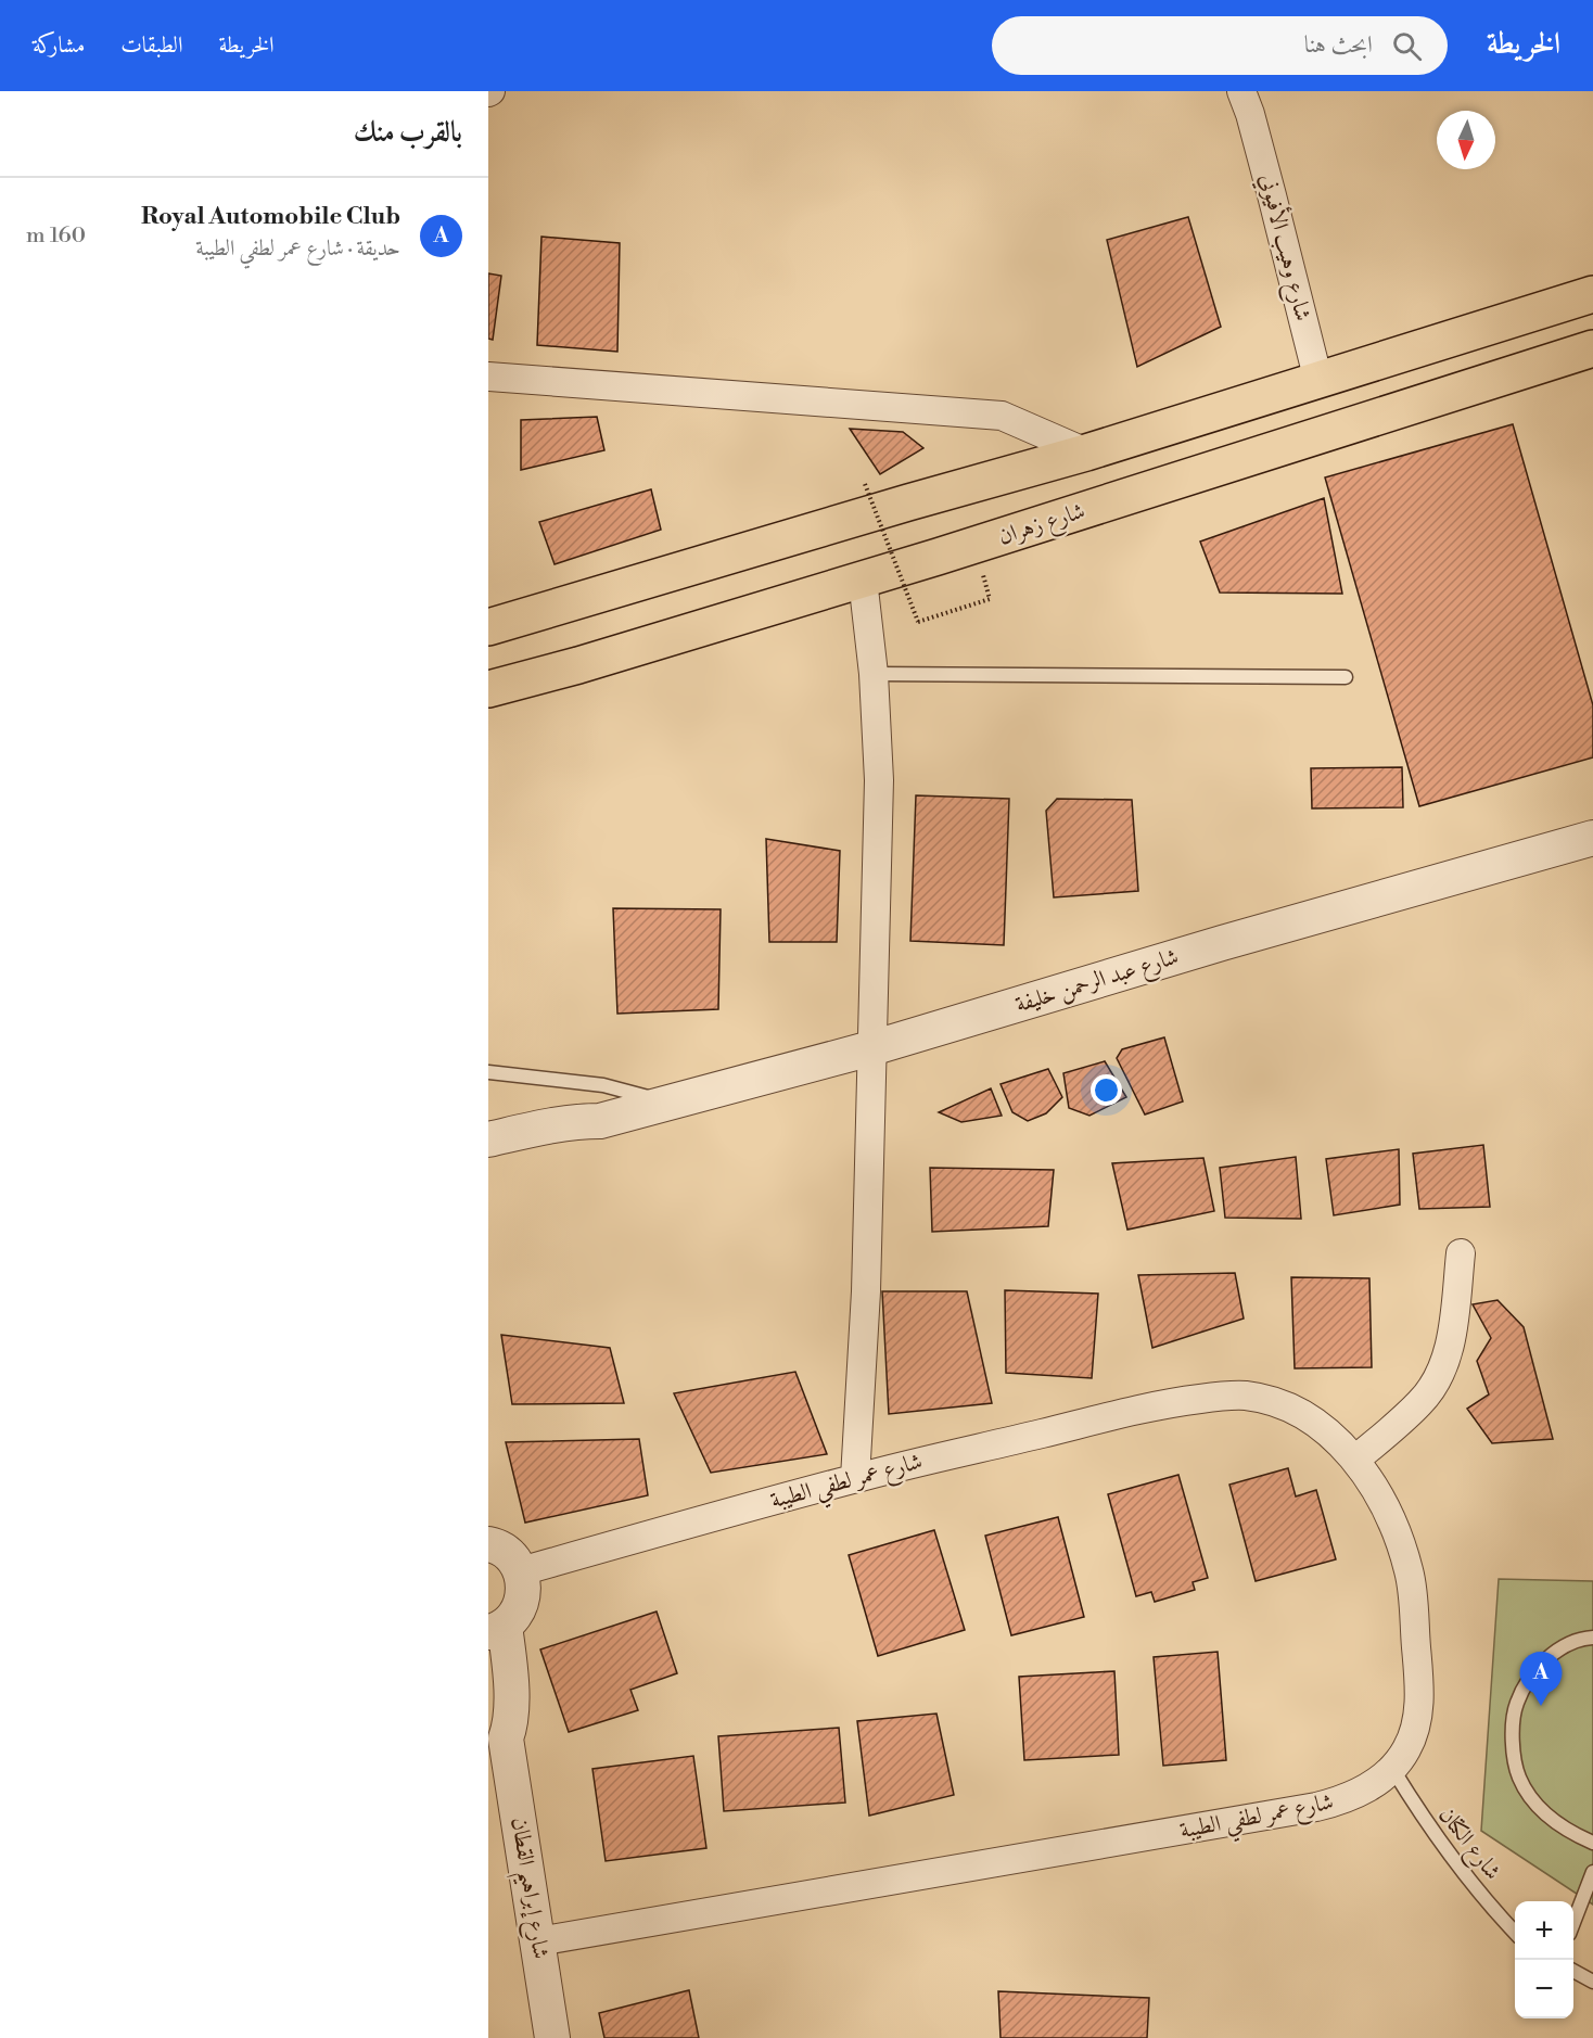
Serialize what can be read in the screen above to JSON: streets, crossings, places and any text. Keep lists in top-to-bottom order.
{
  "streets": {
    "main road": ["شارع زهران"],
    "street": [
      "شارع وهيب الأفيوني",
      "شارع عبد الرحمن خليفة",
      "شارع عمر لطفي الطيبة",
      "شارع إبراهيم القطان"
    ],
    "lane": ["شارع الكتان"]
  },
  "crossings": [
    ["شارع عمر لطفي الطيبة", "شارع الكتان"],
    ["شارع عمر لطفي الطيبة", "شارع إبراهيم القطان"]
  ],
  "north": "bottom",
  "page": {
    "header": "الخريطة",
    "search": "ابحث هنا",
    "nav": ["الخريطة", "الطبقات", "مشاركة"],
    "heading": "بالقرب منك",
    "list": [
      {
        "mark": "A",
        "name": "Royal Automobile Club",
        "note": "حديقة · شارع عمر لطفي الطيبة",
        "value": "160 m"
      }
    ],
    "pins": "A",
    "map_buttons": ["+", "−"]
  }
}
